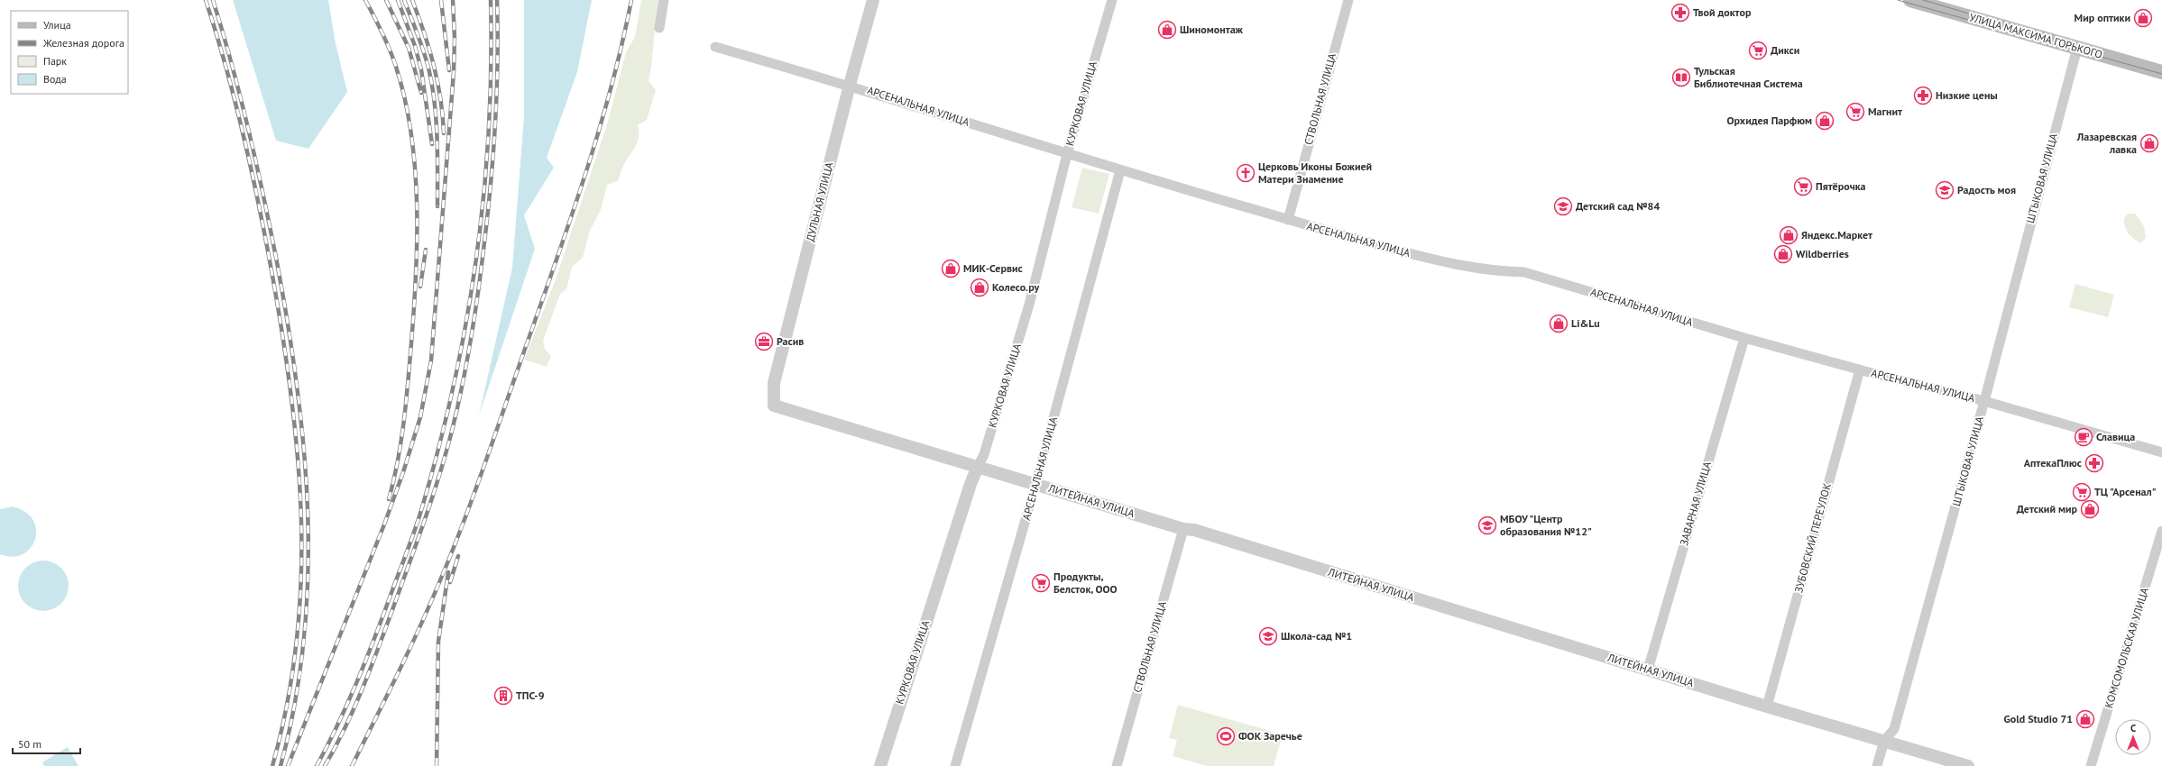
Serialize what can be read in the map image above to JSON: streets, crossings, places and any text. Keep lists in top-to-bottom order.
{
  "streets": {
    "main road": ["УЛИЦА МАКСИМА ГОРЬКОГО"],
    "street": [
      "СТВОЛЬНАЯ УЛИЦА",
      "КУРКОВАЯ УЛИЦА",
      "АРСЕНАЛЬНАЯ УЛИЦА",
      "ШТЫКОВАЯ УЛИЦА",
      "ДУЛЬНАЯ УЛИЦА",
      "ЛИТЕЙНАЯ УЛИЦА",
      "ЗАВАРНАЯ УЛИЦА",
      "ЗУБОВСКИЙ ПЕРЕУЛОК",
      "КОМСОМОЛЬСКАЯ УЛИЦА"
    ]
  },
  "crossings": [
    ["УЛИЦА МАКСИМА ГОРЬКОГО", "ШТЫКОВАЯ УЛИЦА"],
    ["СТВОЛЬНАЯ УЛИЦА", "АРСЕНАЛЬНАЯ УЛИЦА"],
    ["СТВОЛЬНАЯ УЛИЦА", "ЛИТЕЙНАЯ УЛИЦА"],
    ["КУРКОВАЯ УЛИЦА", "АРСЕНАЛЬНАЯ УЛИЦА"],
    ["КУРКОВАЯ УЛИЦА", "ЛИТЕЙНАЯ УЛИЦА"],
    ["АРСЕНАЛЬНАЯ УЛИЦА", "ШТЫКОВАЯ УЛИЦА"],
    ["АРСЕНАЛЬНАЯ УЛИЦА", "ДУЛЬНАЯ УЛИЦА"],
    ["АРСЕНАЛЬНАЯ УЛИЦА", "ЛИТЕЙНАЯ УЛИЦА"],
    ["АРСЕНАЛЬНАЯ УЛИЦА", "ЗАВАРНАЯ УЛИЦА"],
    ["АРСЕНАЛЬНАЯ УЛИЦА", "ЗУБОВСКИЙ ПЕРЕУЛОК"],
    ["ШТЫКОВАЯ УЛИЦА", "ЛИТЕЙНАЯ УЛИЦА"],
    ["ДУЛЬНАЯ УЛИЦА", "ЛИТЕЙНАЯ УЛИЦА"],
    ["ЛИТЕЙНАЯ УЛИЦА", "ЗАВАРНАЯ УЛИЦА"],
    ["ЛИТЕЙНАЯ УЛИЦА", "ЗУБОВСКИЙ ПЕРЕУЛОК"]
  ],
  "places": {
    "pharmacy": ["Твой доктор", "Низкие цены", "АптекаПлюс"],
    "shop": [
      "Мир оптики",
      "Шиномонтаж",
      "Орхидея Парфюм",
      "Лазаревская лавка",
      "Яндекс.Маркет",
      "Wildberries",
      "МИК-Сервис",
      "Колесо.ру",
      "Li&Lu",
      "Детский мир",
      "Gold Studio 71"
    ],
    "supermarket": [
      "Дикси",
      "Магнит",
      "Пятёрочка",
      "ТЦ \"Арсенал\"",
      "Продукты, Белсток, ООО"
    ],
    "library": ["Тульская Библиотечная Система"],
    "church": ["Церковь Иконы Божией Матери Знамение"],
    "school or university": [
      "Радость моя",
      "Детский сад №84",
      "МБОУ \"Центр образования №12\"",
      "Школа-сад №1"
    ],
    "office": ["Расив"],
    "cafe": ["Славица"],
    "building": ["ТПС-9"],
    "sports": ["ФОК Заречье"]
  },
  "legend": [
    "Улица",
    "Железная дорога",
    "Парк",
    "Вода"
  ],
  "scale_bar": "50 m",
  "north": "top"
}
